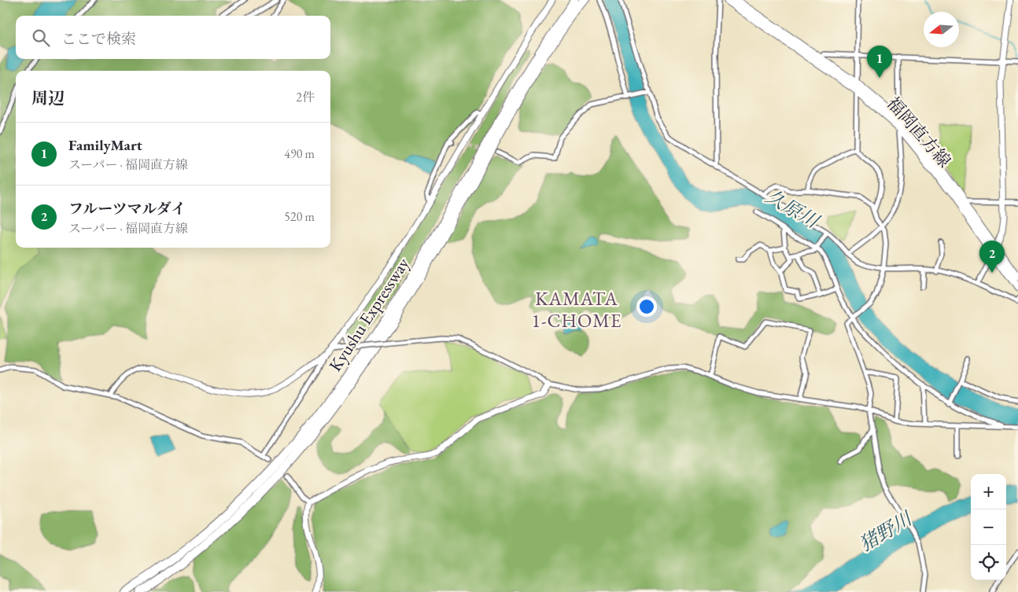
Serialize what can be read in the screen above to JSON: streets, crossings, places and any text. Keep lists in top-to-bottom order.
{
  "streets": {
    "highway": ["Kyushu Expressway"],
    "main road": ["福岡直方線"]
  },
  "districts": ["KAMATA 1-CHOME"],
  "water": ["久原川", "猪野川"],
  "north": "left",
  "page": {
    "search": "ここで検索",
    "pins": ["1", "2"],
    "heading": ["周辺", "2件"],
    "list": [
      {
        "mark": "1",
        "name": "FamilyMart",
        "note": "スーパー · 福岡直方線",
        "value": "490 m"
      },
      {
        "mark": "2",
        "name": "フルーツマルダイ",
        "note": "スーパー · 福岡直方線",
        "value": "520 m"
      }
    ],
    "map_buttons": ["+", "−"]
  }
}
